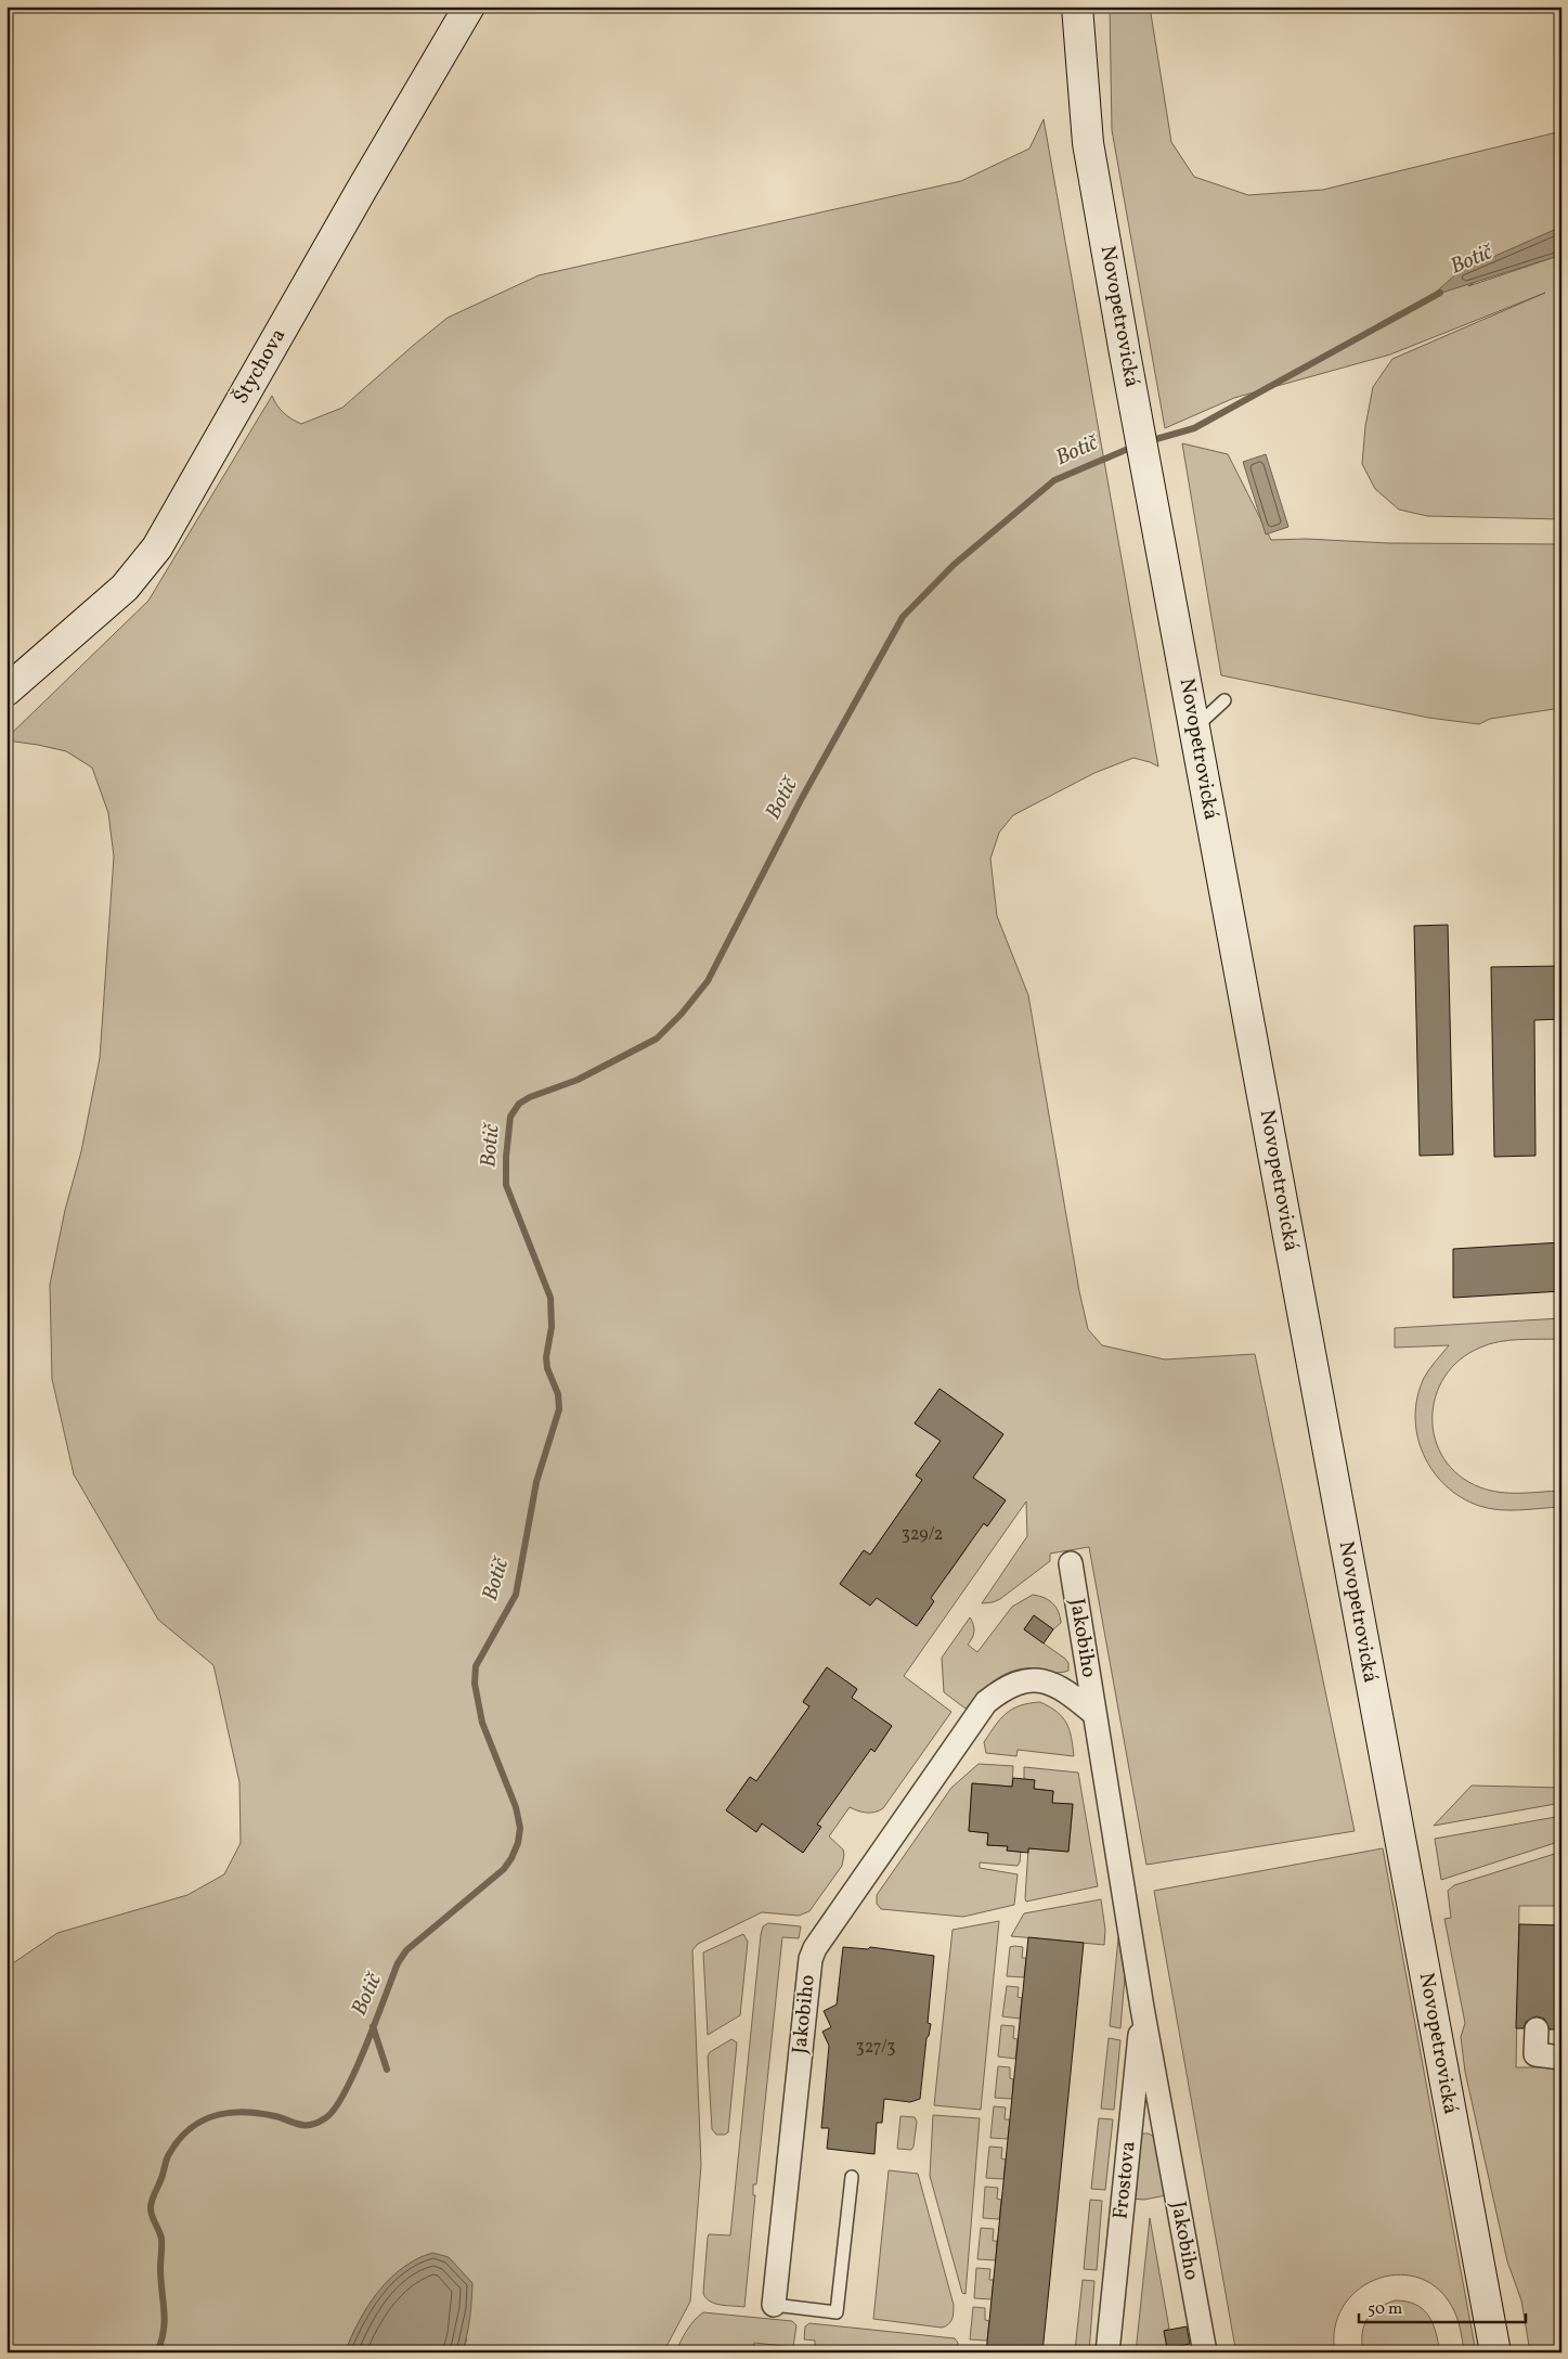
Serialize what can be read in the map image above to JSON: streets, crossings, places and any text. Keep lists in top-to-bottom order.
{
  "streets": {
    "main road": ["Novopetrovická", "Štychova"],
    "street": ["Jakobiho", "Frostova"]
  },
  "crossings": [
    ["Jakobiho", "Frostova"]
  ],
  "water": ["Botič"],
  "house_numbers": ["329/2", "327/3"],
  "scale_bar": "50 m"
}
